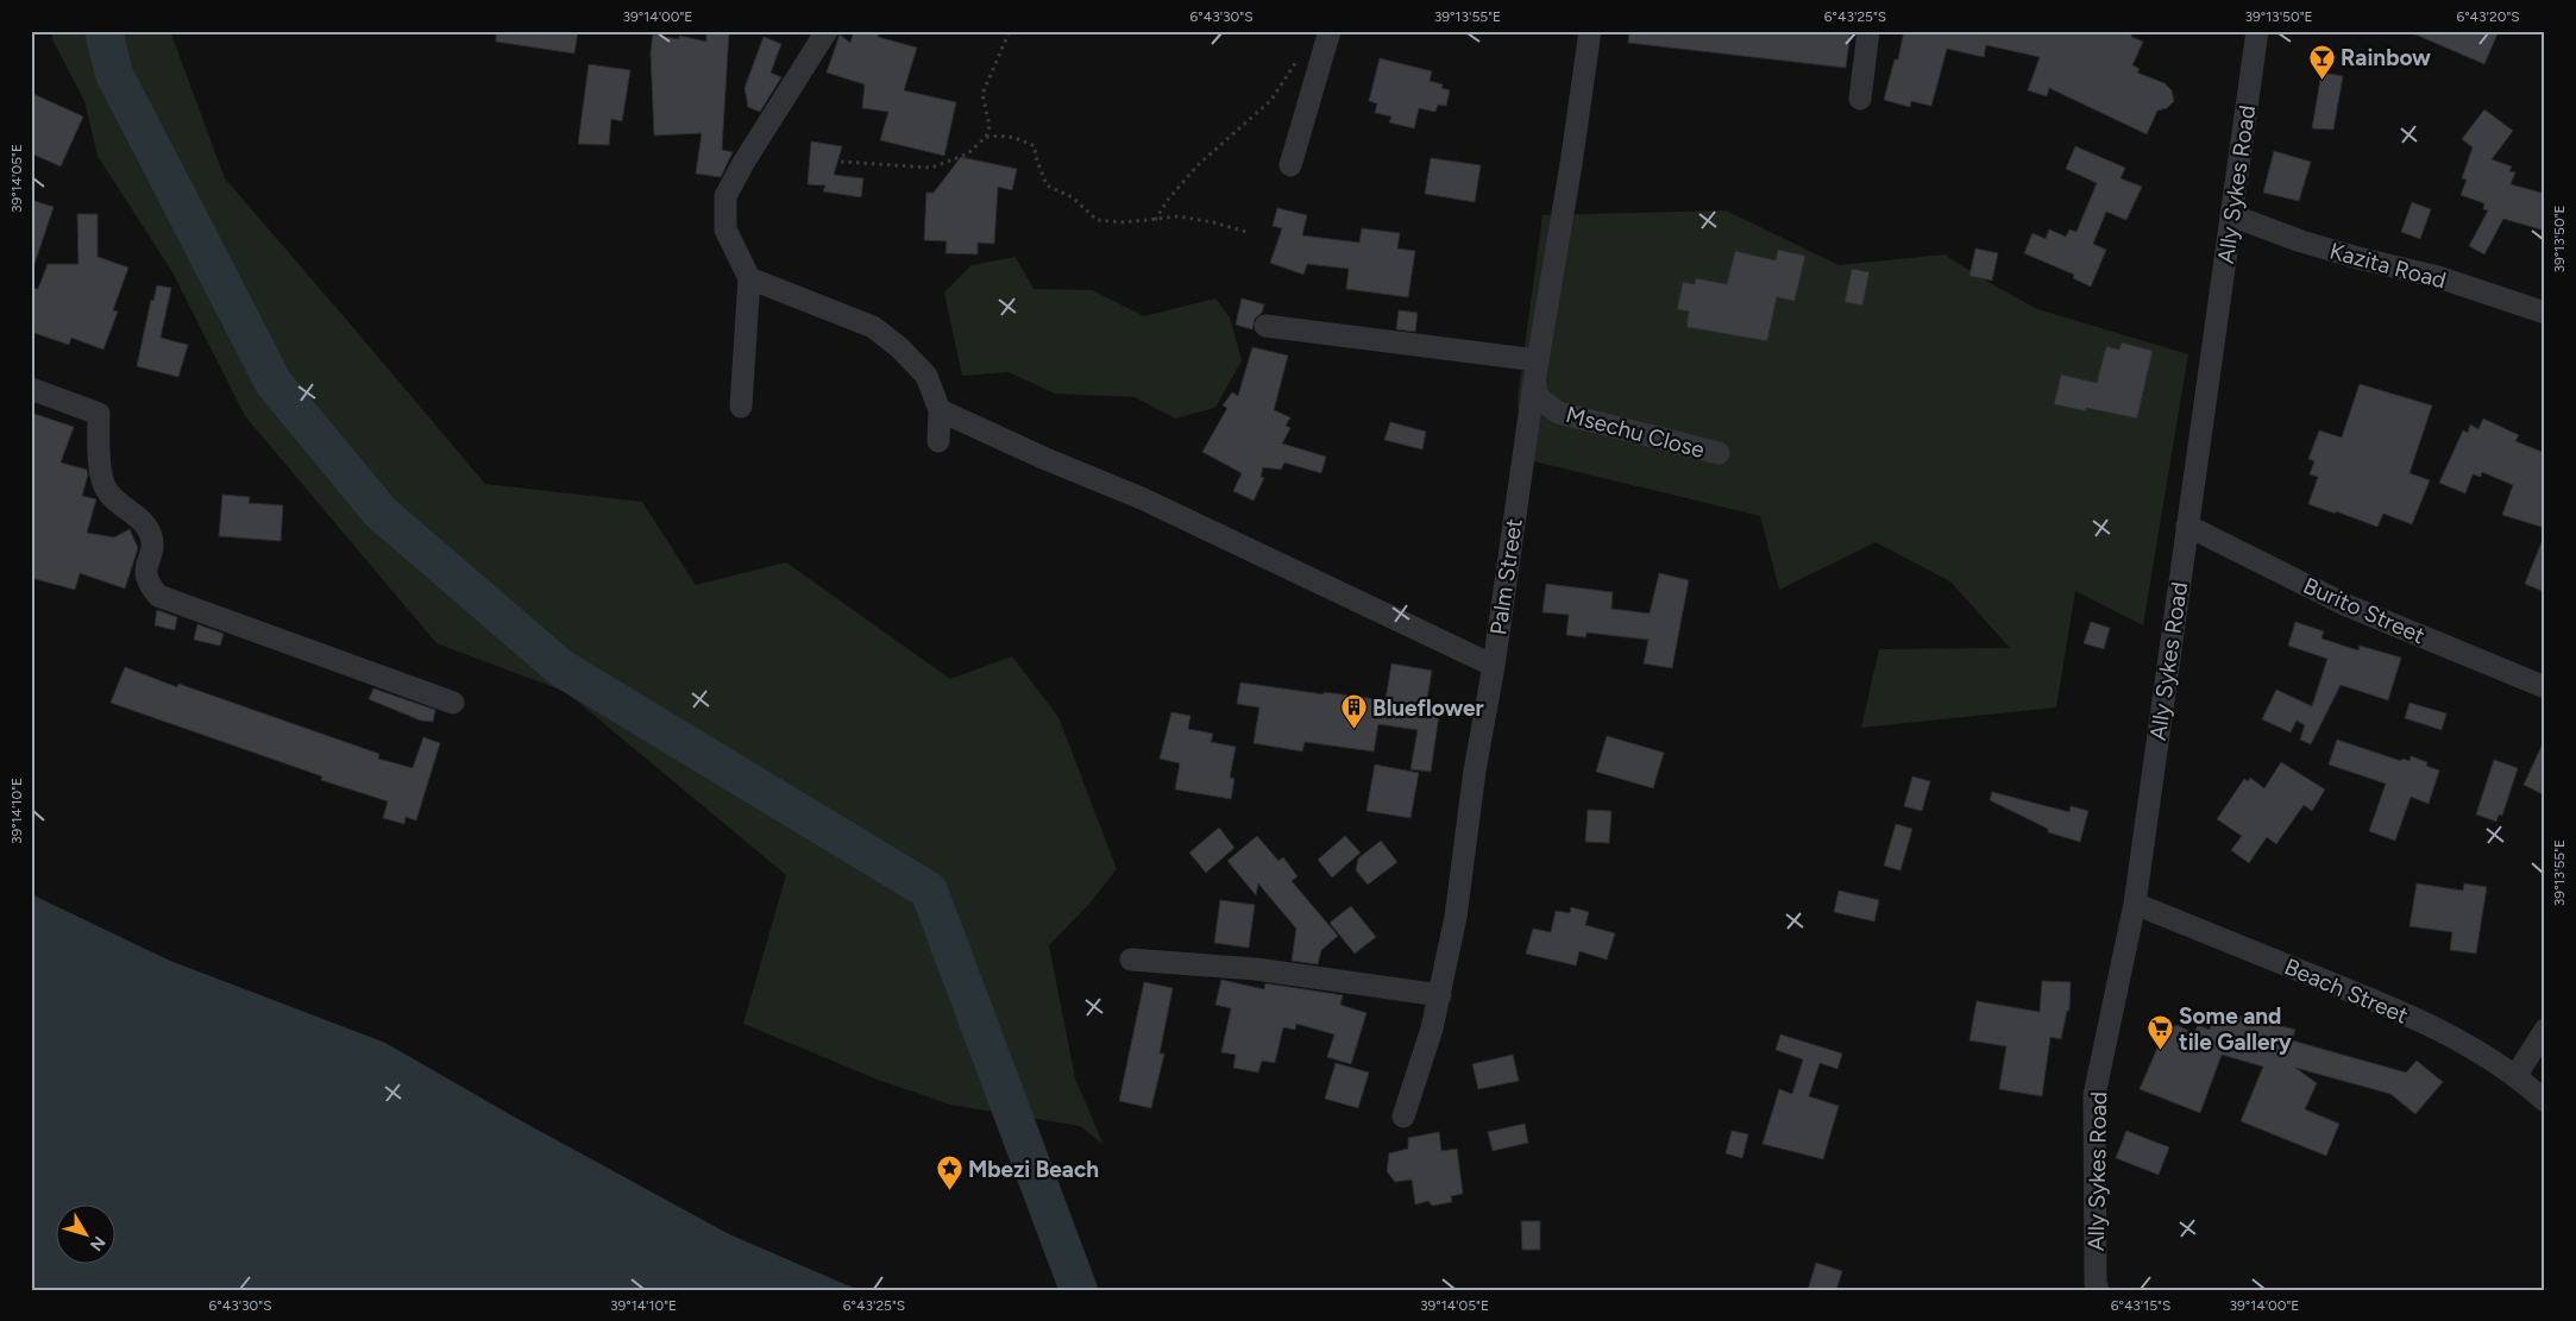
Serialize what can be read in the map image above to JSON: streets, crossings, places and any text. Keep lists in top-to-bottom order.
{
  "streets": {
    "street": [
      "Ally Sykes Road",
      "Kazita Road",
      "Msechu Close",
      "Palm Street",
      "Burito Street",
      "Beach Street"
    ]
  },
  "crossings": [
    ["Ally Sykes Road", "Kazita Road"],
    ["Ally Sykes Road", "Burito Street"],
    ["Ally Sykes Road", "Beach Street"],
    ["Msechu Close", "Palm Street"]
  ],
  "places": {
    "bar": ["Rainbow"],
    "building": ["Blueflower"],
    "supermarket": ["Some and tile Gallery"],
    "place": ["Mbezi Beach"]
  },
  "north": "bottom right",
  "coordinates": [
    "39°14'00\"E",
    "6°43'30\"S",
    "39°13'55\"E",
    "6°43'25\"S",
    "39°13'50\"E",
    "6°43'20\"S",
    "39°14'05\"E",
    "39°14'10\"E",
    "6°43'15\"S"
  ]
}
